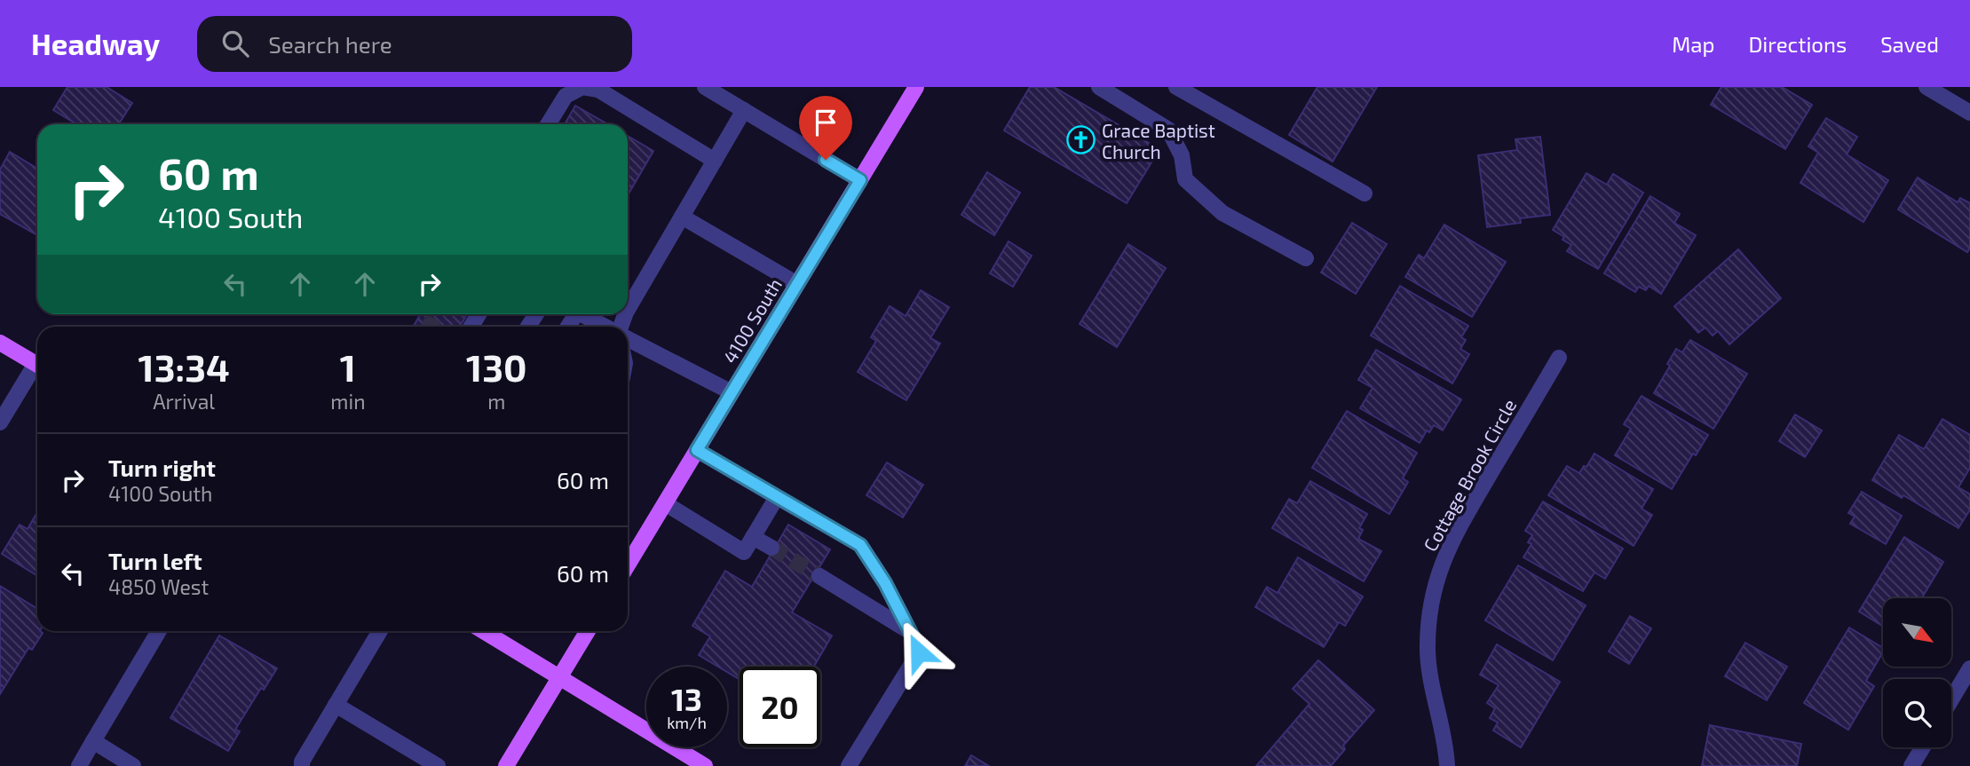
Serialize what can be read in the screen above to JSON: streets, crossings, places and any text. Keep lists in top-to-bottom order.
{
  "streets": {
    "main road": ["4100 South"],
    "street": ["Cottage Brook Circle"]
  },
  "places": {
    "church": ["Grace Baptist Church"]
  },
  "north": "bottom right",
  "page": {
    "header": "Headway",
    "search": "Search here",
    "nav": ["Map", "Directions", "Saved"],
    "turn": ["60 m", "4100 South"],
    "eta": [
      "13:34",
      "Arrival",
      "1",
      "min",
      "130",
      "m"
    ],
    "list": [
      {
        "name": "Turn right",
        "note": "4100 South",
        "value": "60 m"
      },
      {
        "name": "Turn left",
        "note": "4850 West",
        "value": "60 m"
      }
    ],
    "speed": "13 km/h",
    "limit": "20"
  }
}
